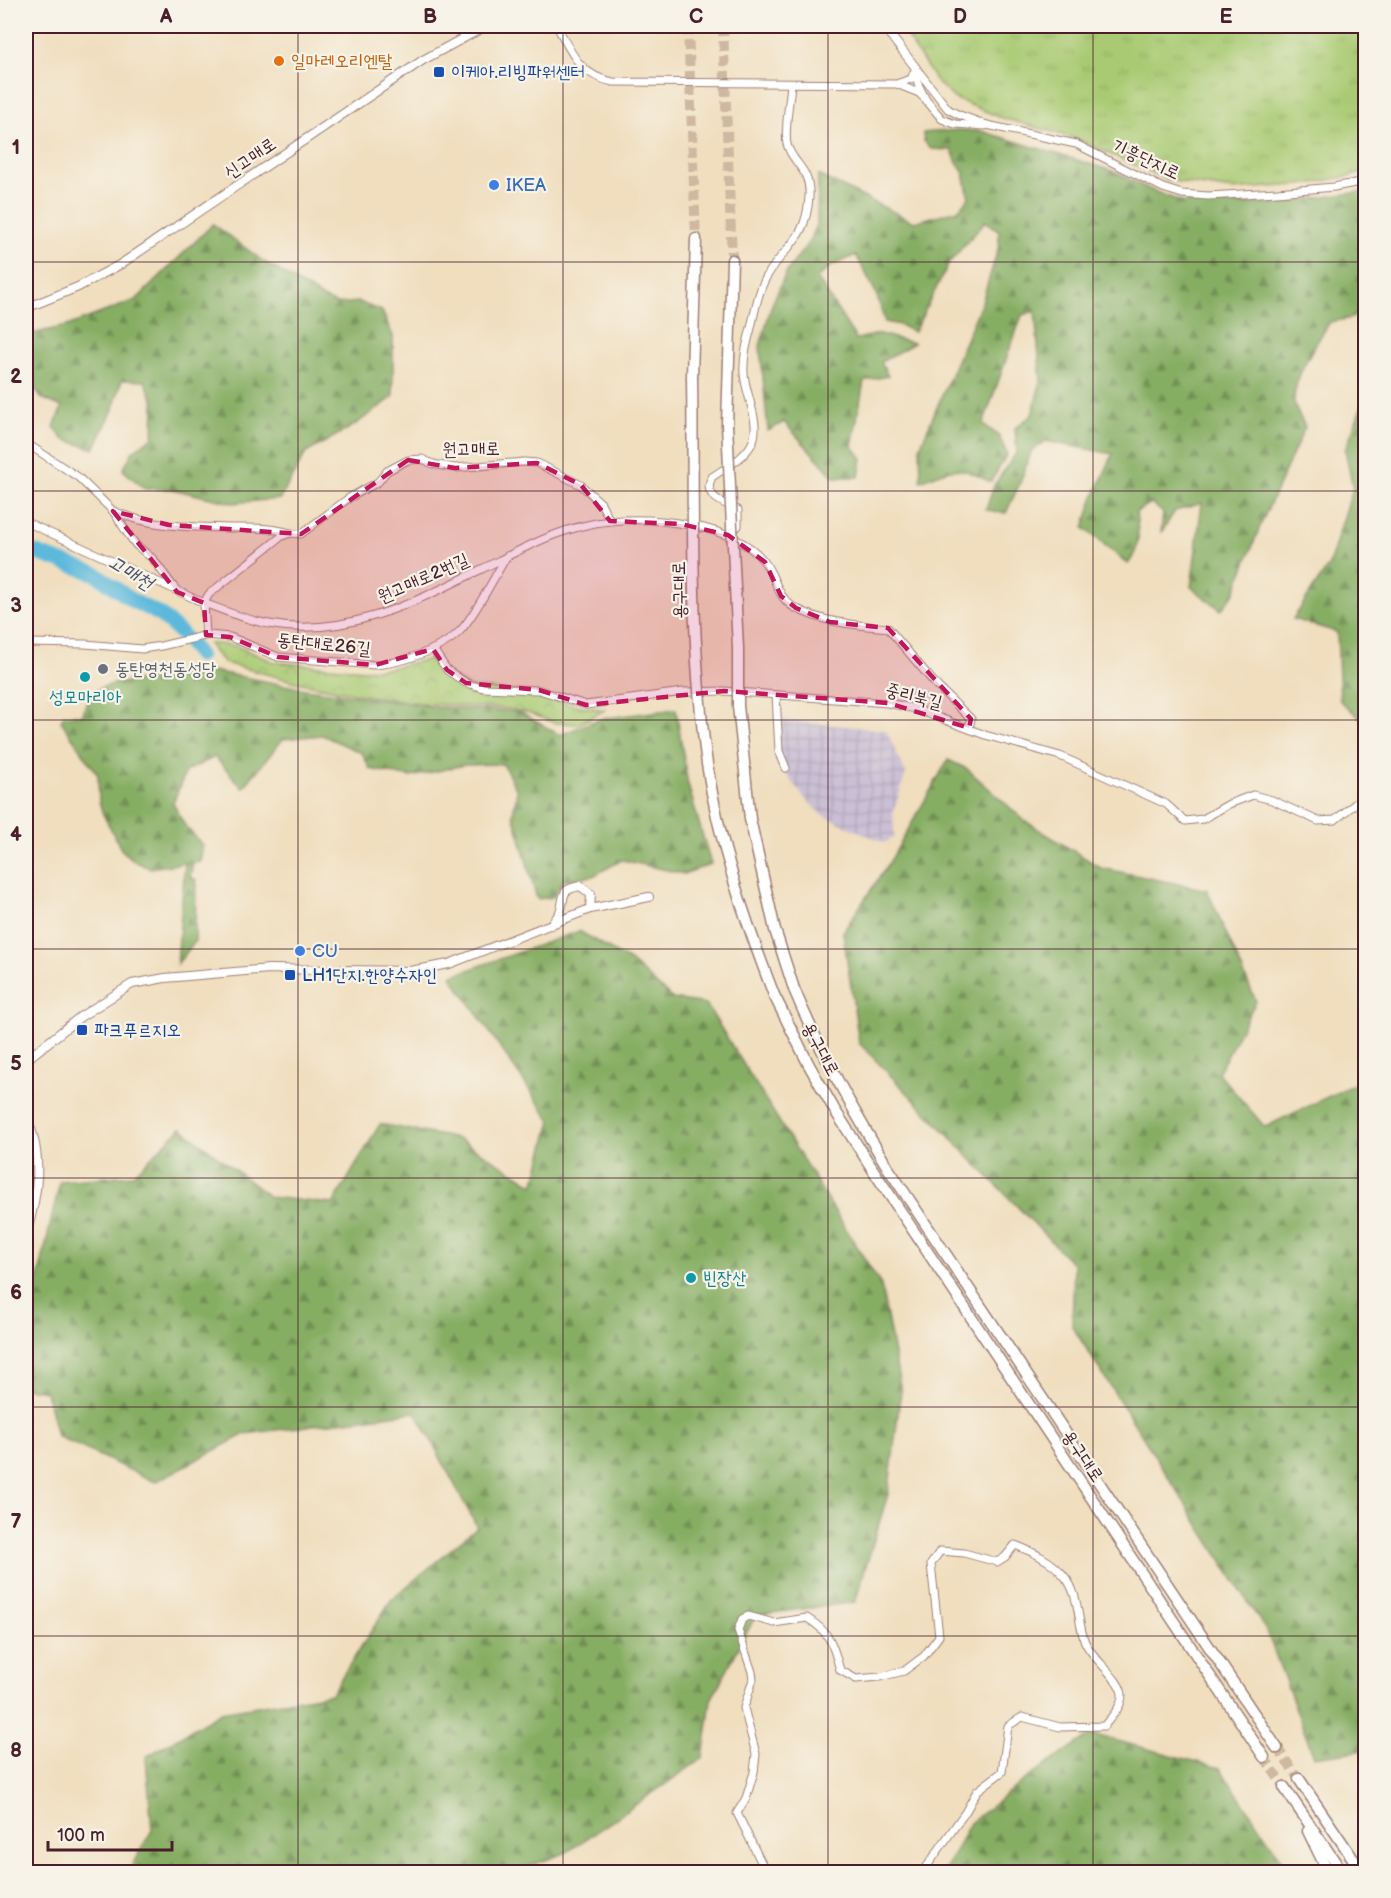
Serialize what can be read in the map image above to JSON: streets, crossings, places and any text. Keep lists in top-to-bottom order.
{
  "streets": {
    "highway": ["용구대로"],
    "street": [
      "신고매로",
      "기흥단지로",
      "원고매로",
      "원고매로2번길",
      "동탄대로26길",
      "중리북길"
    ]
  },
  "crossings": [
    ["원고매로", "원고매로2번길"],
    ["원고매로2번길", "동탄대로26길"],
    ["동탄대로26길", "중리북길"]
  ],
  "water": ["고매천"],
  "places": {
    "other": [
      "일마레오리엔탈",
      "IKEA",
      "동탄영천동성당",
      "성모마리아",
      "CU",
      "빈장산"
    ],
    "transit": ["이케아.리빙파워센터", "LH1단지.한양수자인", "파크푸르지오"]
  },
  "scale_bar": "100 m",
  "grid": {
    "columns": [
      "A",
      "B",
      "C",
      "D",
      "E"
    ],
    "rows": [
      "1",
      "2",
      "3",
      "4",
      "5",
      "6",
      "7",
      "8"
    ]
  }
}
